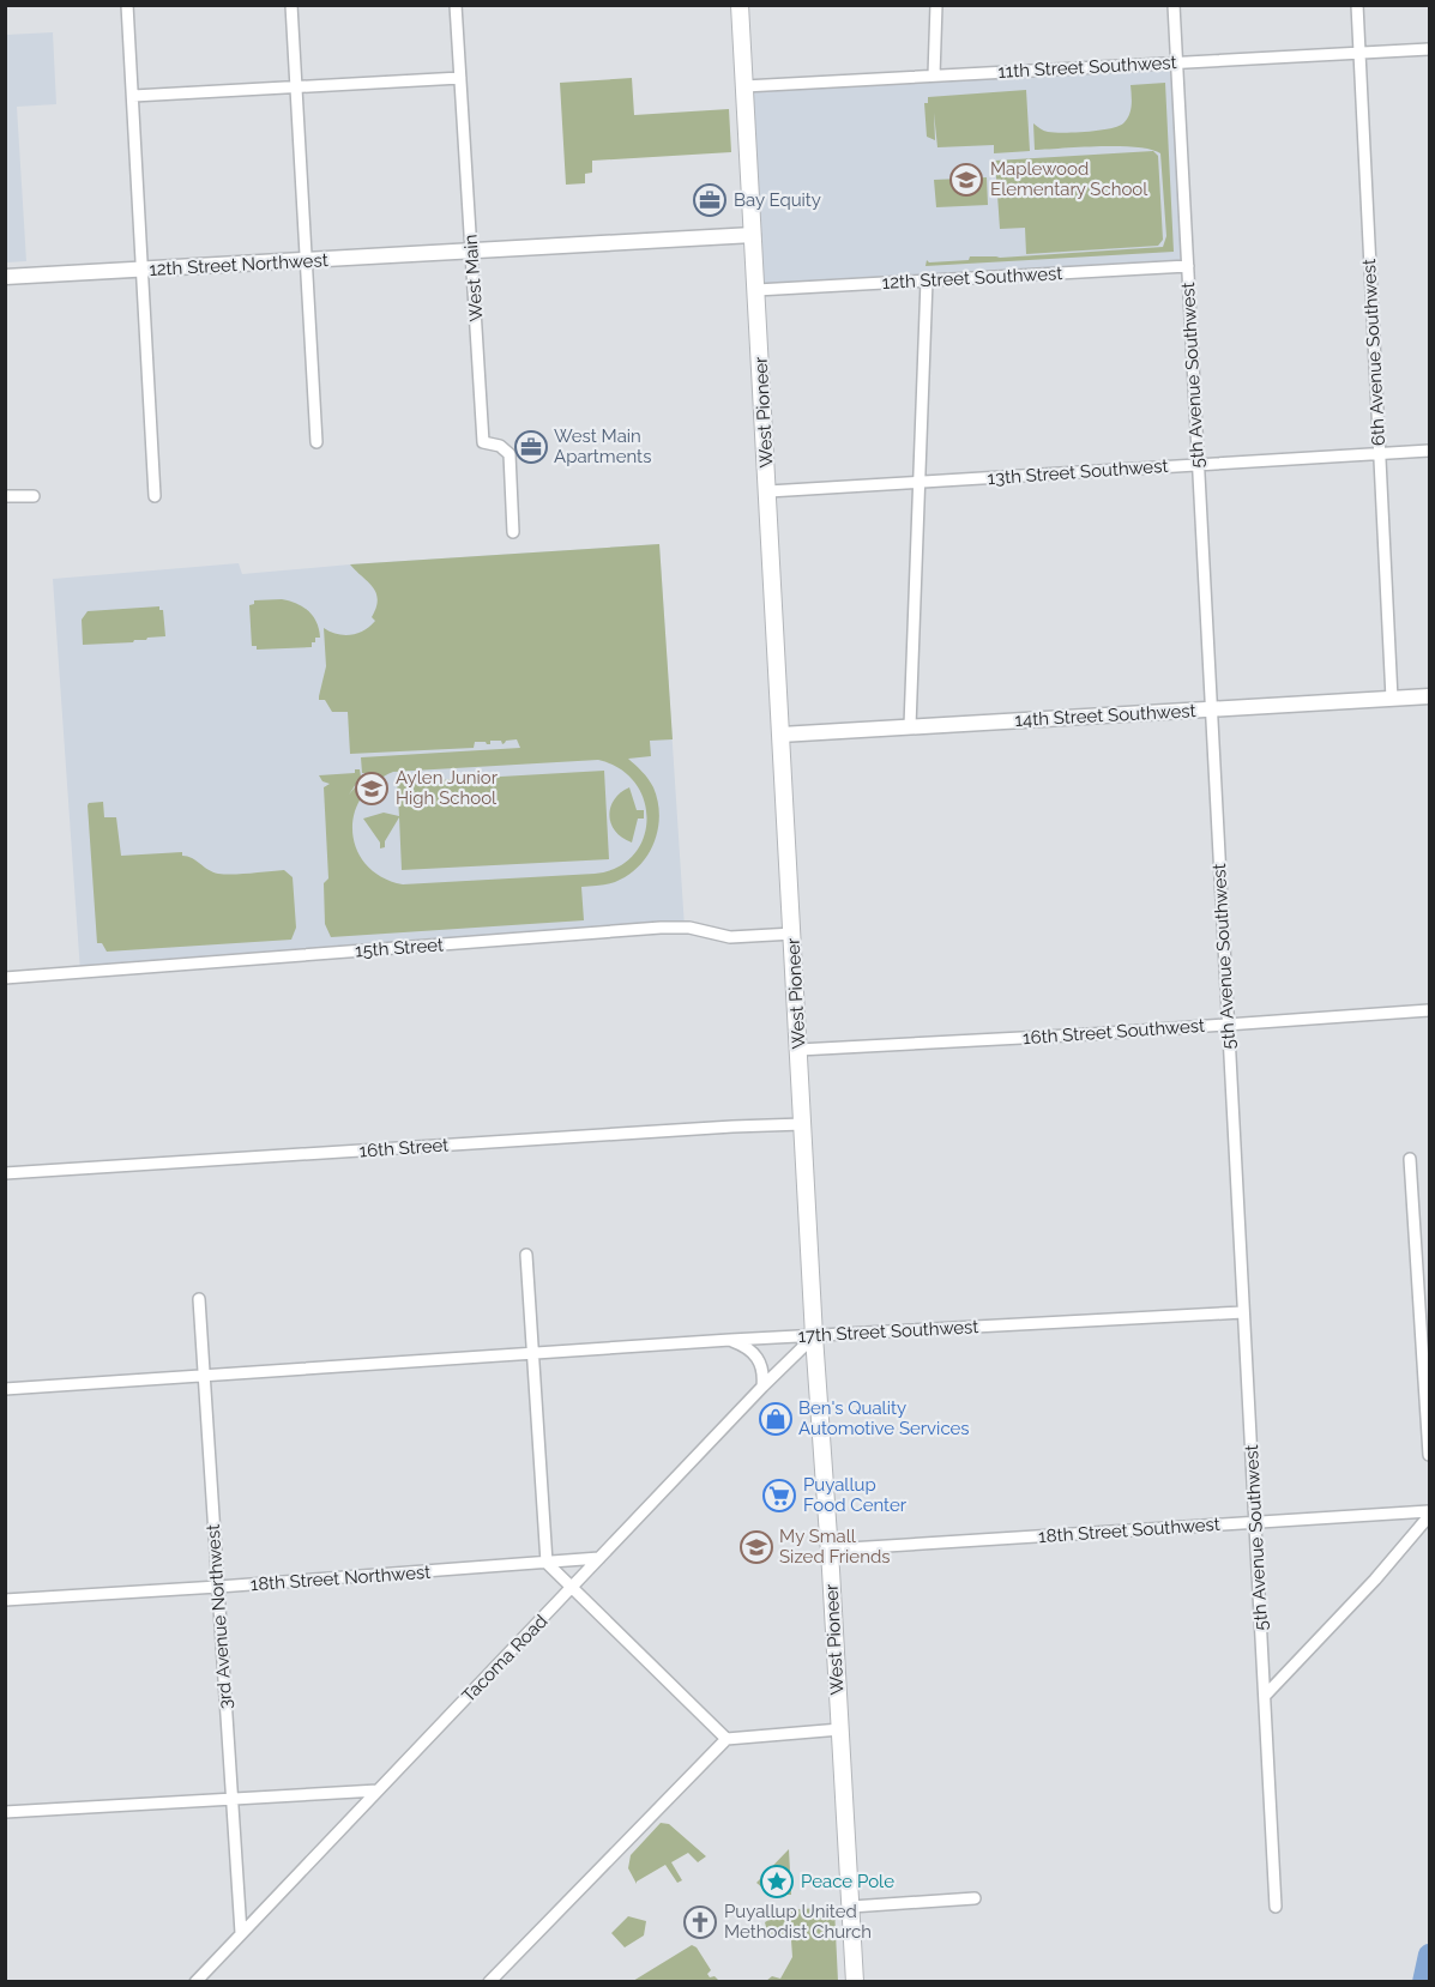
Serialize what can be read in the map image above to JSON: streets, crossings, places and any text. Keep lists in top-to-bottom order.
{
  "streets": {
    "main road": ["West Pioneer"],
    "street": [
      "11th Street Southwest",
      "12th Street Northwest",
      "West Main",
      "12th Street Southwest",
      "6th Avenue Southwest",
      "5th Avenue Southwest",
      "13th Street Southwest",
      "14th Street Southwest",
      "15th Street",
      "16th Street Southwest",
      "16th Street",
      "17th Street Southwest",
      "18th Street Southwest",
      "18th Street Northwest",
      "3rd Avenue Northwest",
      "Tacoma Road"
    ]
  },
  "crossings": [
    ["11th Street Southwest", "6th Avenue Southwest"],
    ["11th Street Southwest", "5th Avenue Southwest"],
    ["11th Street Southwest", "West Pioneer"],
    ["12th Street Northwest", "West Main"],
    ["12th Street Southwest", "5th Avenue Southwest"],
    ["12th Street Southwest", "West Pioneer"],
    ["6th Avenue Southwest", "13th Street Southwest"],
    ["6th Avenue Southwest", "14th Street Southwest"],
    ["5th Avenue Southwest", "13th Street Southwest"],
    ["5th Avenue Southwest", "14th Street Southwest"],
    ["5th Avenue Southwest", "16th Street Southwest"],
    ["5th Avenue Southwest", "17th Street Southwest"],
    ["5th Avenue Southwest", "18th Street Southwest"],
    ["West Pioneer", "13th Street Southwest"],
    ["West Pioneer", "14th Street Southwest"],
    ["West Pioneer", "15th Street"],
    ["West Pioneer", "16th Street Southwest"],
    ["West Pioneer", "16th Street"],
    ["West Pioneer", "17th Street Southwest"],
    ["West Pioneer", "18th Street Southwest"],
    ["West Pioneer", "Tacoma Road"],
    ["17th Street Southwest", "3rd Avenue Northwest"],
    ["17th Street Southwest", "Tacoma Road"],
    ["18th Street Northwest", "3rd Avenue Northwest"],
    ["18th Street Northwest", "Tacoma Road"],
    ["3rd Avenue Northwest", "Tacoma Road"]
  ],
  "places": {
    "school or university": ["Maplewood Elementary School", "Aylen Junior High School", "My Small Sized Friends"],
    "office": ["Bay Equity", "West Main Apartments"],
    "shop": ["Ben's Quality Automotive Services"],
    "supermarket": ["Puyallup Food Center"],
    "place": ["Peace Pole"],
    "church": ["Puyallup United Methodist Church"]
  }
}
